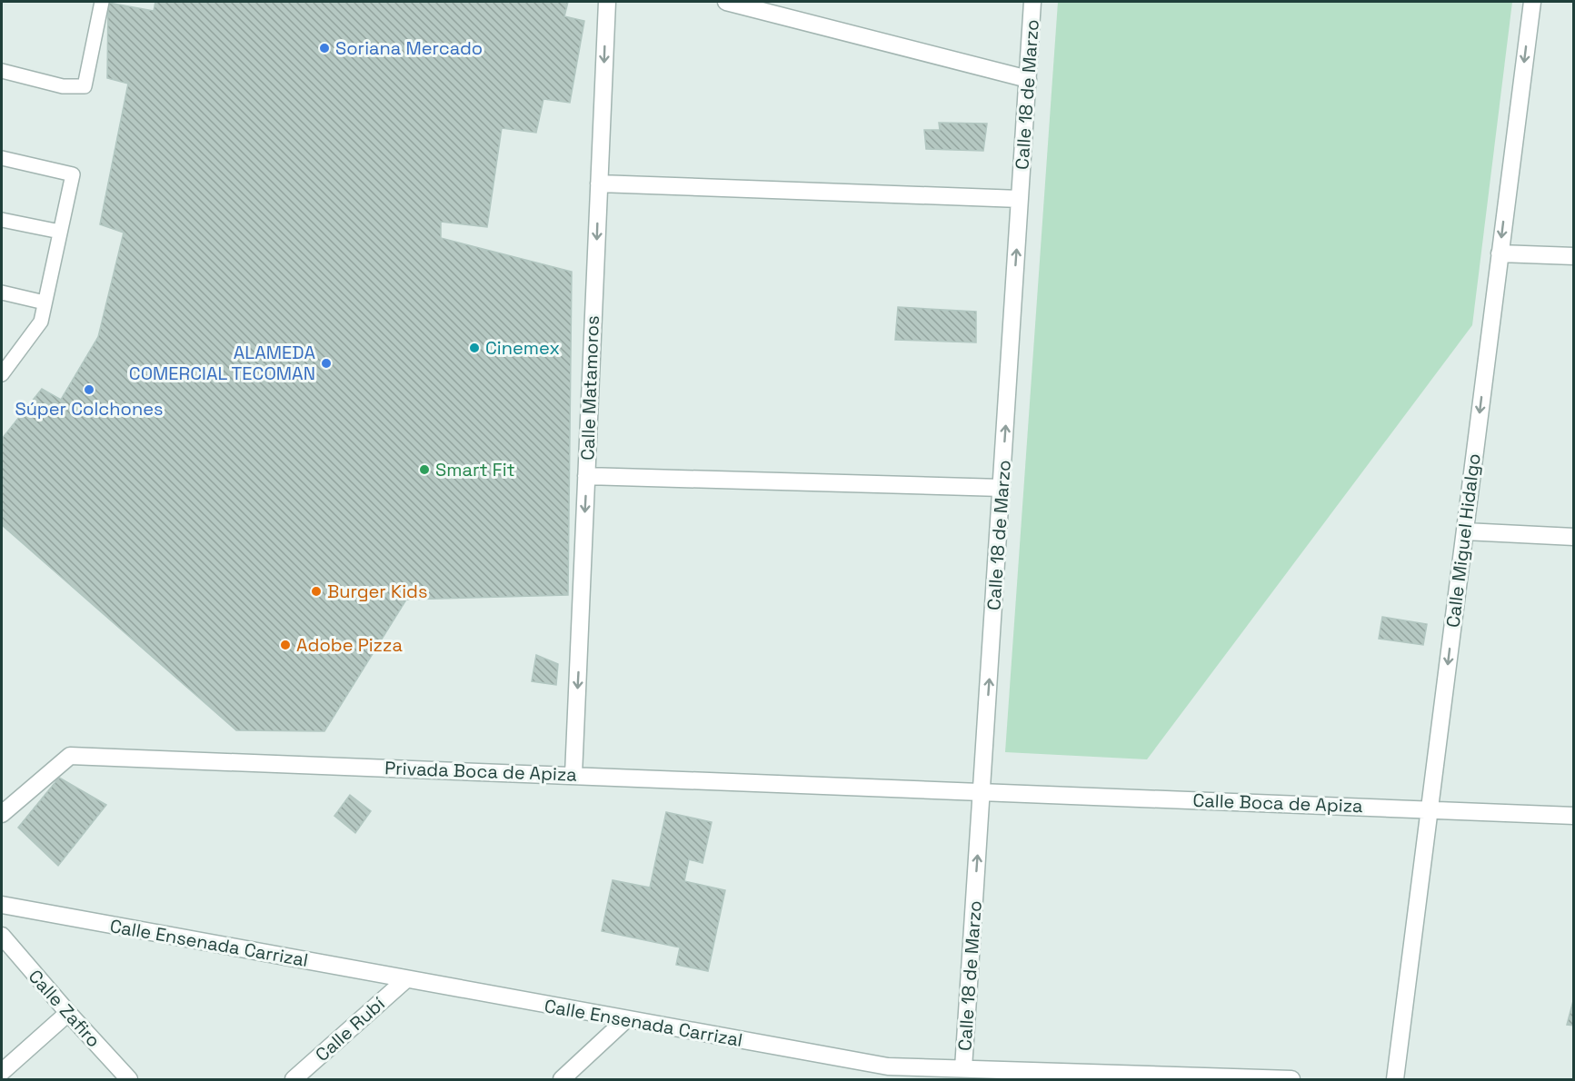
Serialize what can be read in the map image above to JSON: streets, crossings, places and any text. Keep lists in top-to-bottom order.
{
  "streets": {
    "street": [
      "Calle 18 de Marzo",
      "Calle Matamoros",
      "Calle Miguel Hidalgo",
      "Privada Boca de Apiza",
      "Calle Boca de Apiza",
      "Calle Ensenada Carrizal",
      "Calle Zafiro",
      "Calle Rubí"
    ]
  },
  "crossings": [
    ["Calle 18 de Marzo", "Privada Boca de Apiza"],
    ["Calle 18 de Marzo", "Calle Boca de Apiza"],
    ["Calle 18 de Marzo", "Calle Ensenada Carrizal"],
    ["Calle Matamoros", "Privada Boca de Apiza"],
    ["Calle Miguel Hidalgo", "Calle Boca de Apiza"],
    ["Privada Boca de Apiza", "Calle Boca de Apiza"],
    ["Calle Ensenada Carrizal", "Calle Rubí"]
  ],
  "one_way": ["Calle 18 de Marzo", "Calle Matamoros", "Calle Miguel Hidalgo"],
  "places": [
    "Soriana Mercado",
    "Cinemex",
    "ALAMEDA COMERCIAL TECOMAN",
    "Súper Colchones",
    "Smart Fit",
    "Burger Kids",
    "Adobe Pizza"
  ]
}
